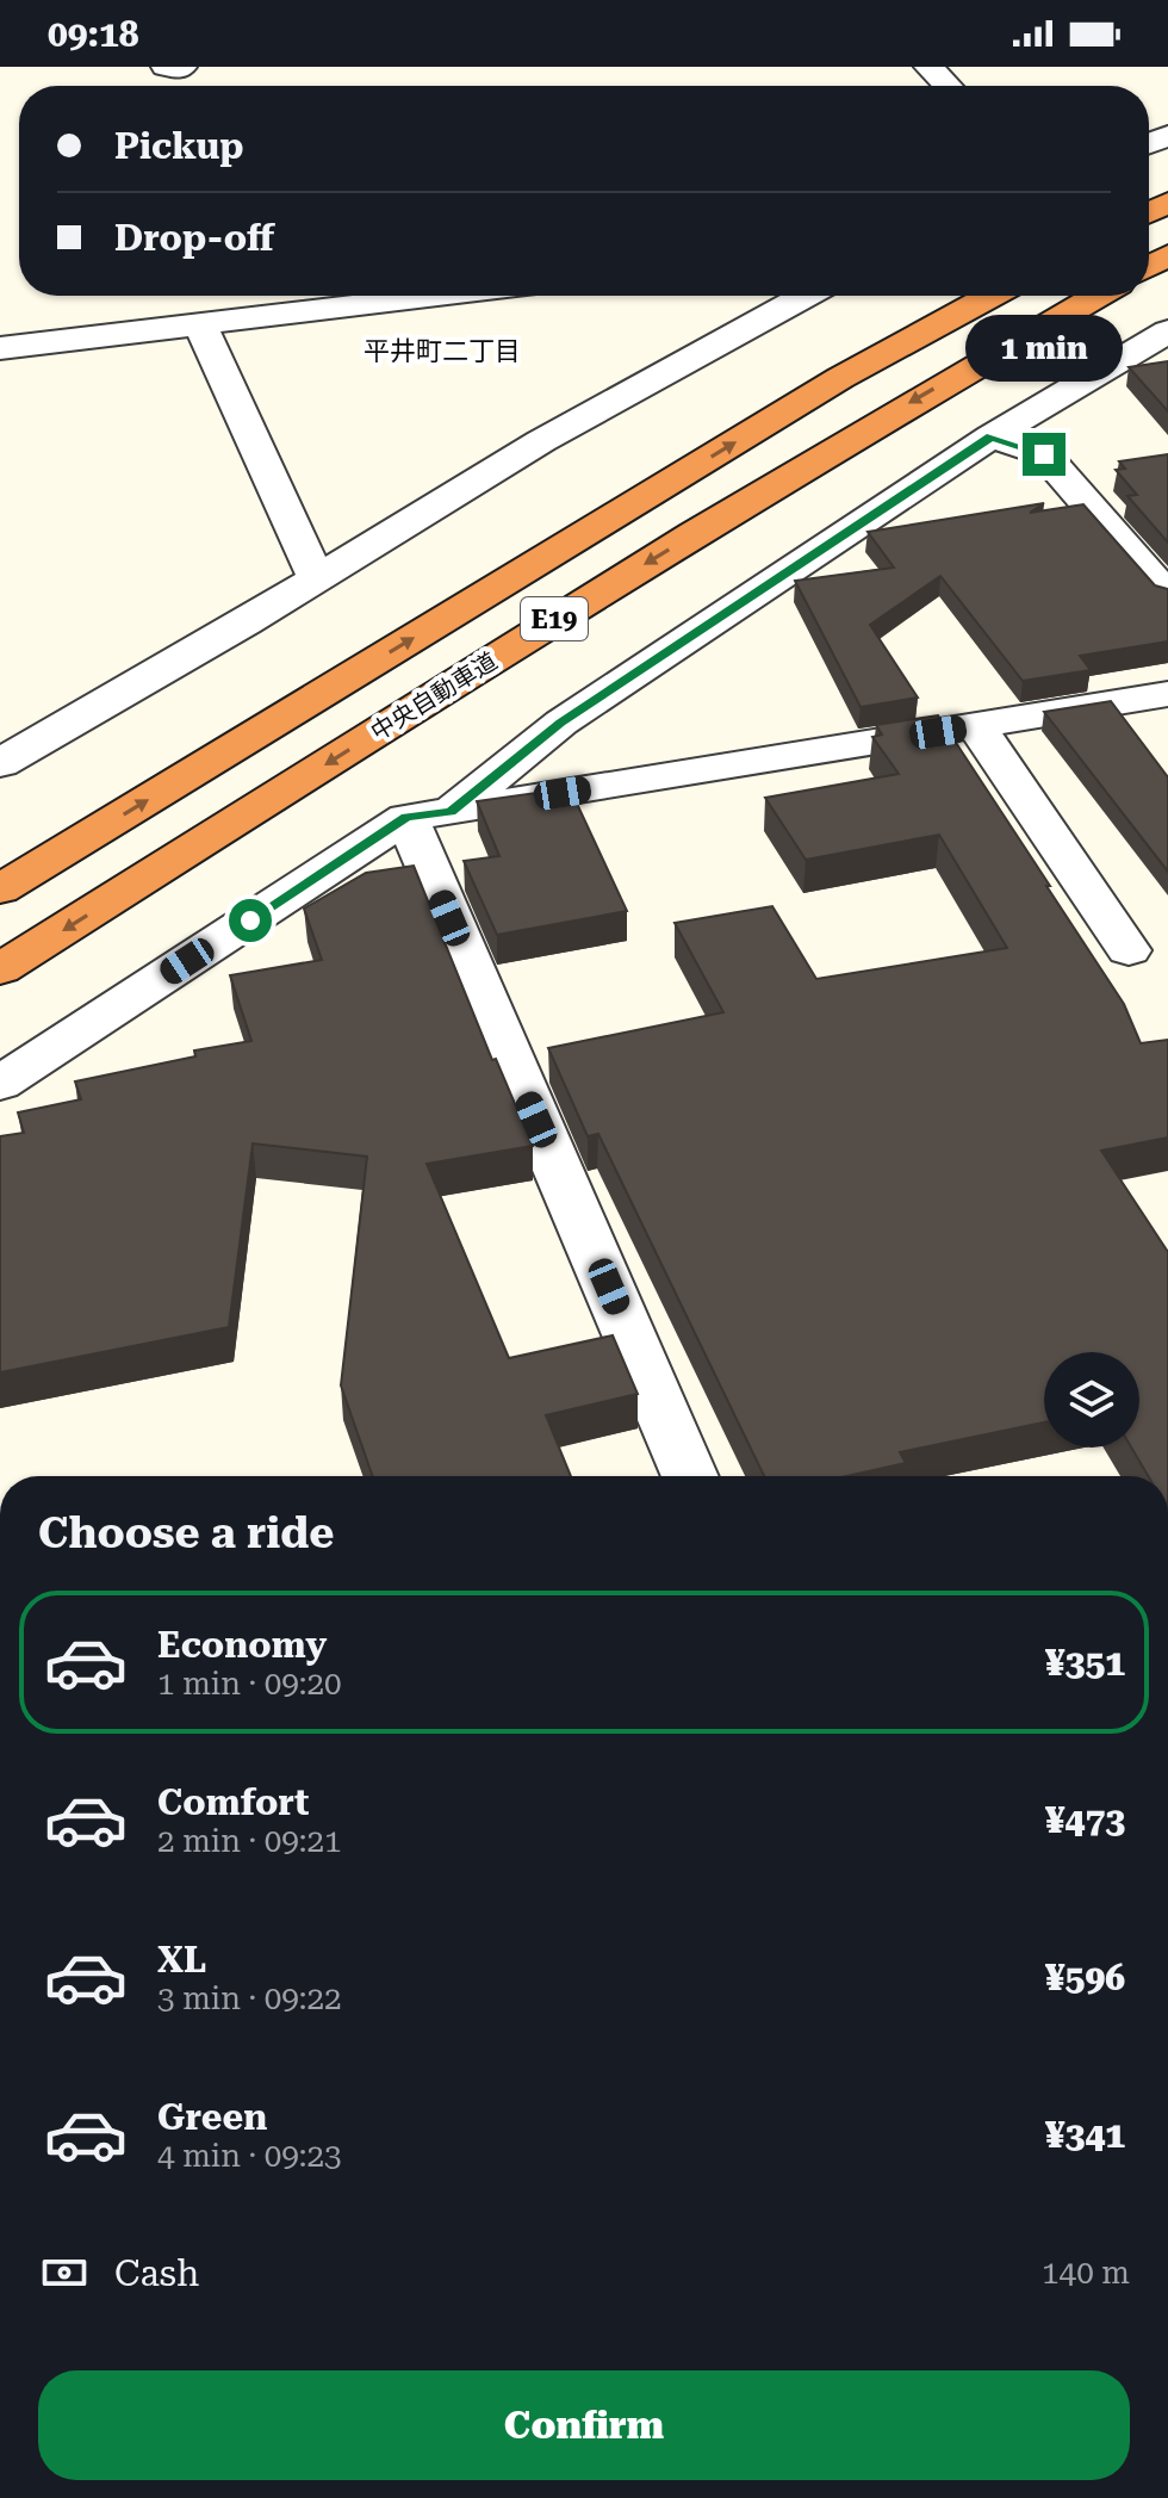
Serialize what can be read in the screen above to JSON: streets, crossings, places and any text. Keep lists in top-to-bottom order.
{
  "streets": {
    "highway": ["E19", "中央自動車道"]
  },
  "districts": ["平井町二丁目"],
  "page": {
    "status": "09:18",
    "banner": ["Pickup", "Drop-off"],
    "bubble": "1 min",
    "heading": "Choose a ride",
    "list": [
      {
        "name": "Economy",
        "note": "1 min · 09:20",
        "value": "¥351"
      },
      {
        "name": "Comfort",
        "note": "2 min · 09:21",
        "value": "¥473"
      },
      {
        "name": "XL",
        "note": "3 min · 09:22",
        "value": "¥596"
      },
      {
        "name": "Green",
        "note": "4 min · 09:23",
        "value": "¥341"
      }
    ],
    "pay": ["Cash", "140 m"],
    "buttons": "Confirm"
  }
}
